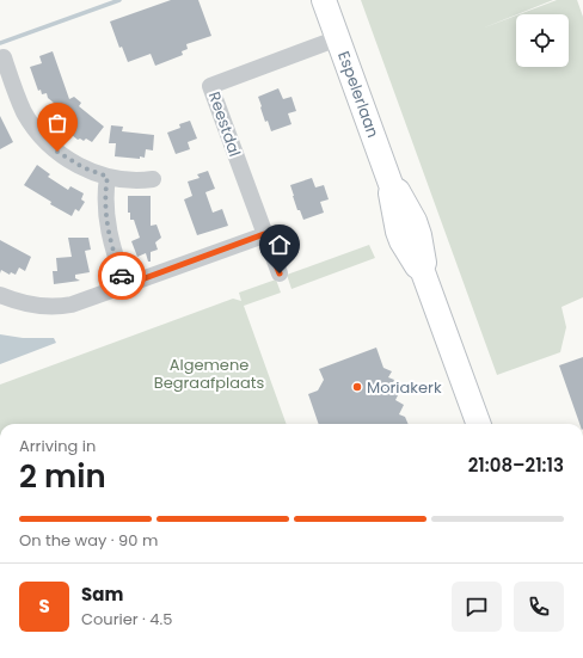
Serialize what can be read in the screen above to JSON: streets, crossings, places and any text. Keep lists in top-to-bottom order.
{
  "streets": {
    "main road": ["Espelerlaan"],
    "street": ["Reestdal"]
  },
  "crossings": [
    ["Espelerlaan", "Reestdal"]
  ],
  "parks": ["Algemene Begraafplaats"],
  "places": ["Moriakerk"],
  "page": {
    "heading": ["2 min", "Arriving in", "21:08–21:13"],
    "panel": ["Sam", "Courier · 4.5"],
    "bar": "On the way · 90 m",
    "round": "S"
  }
}
